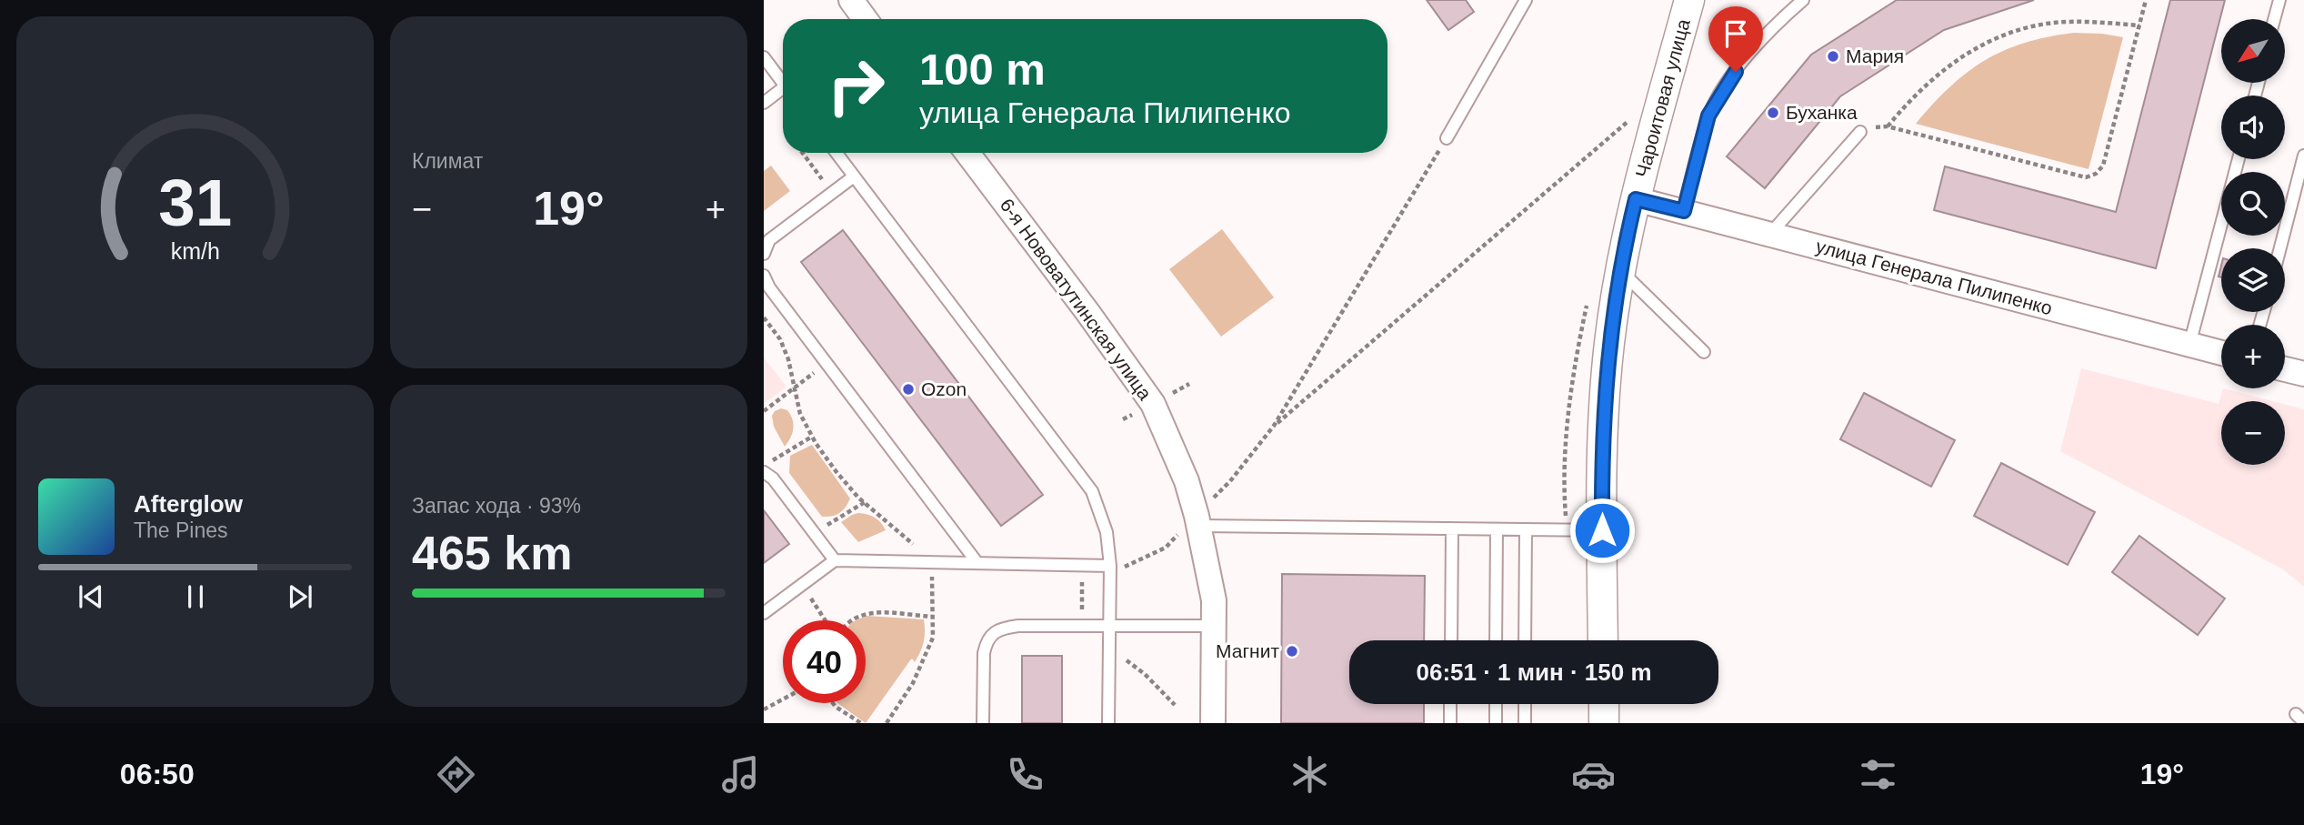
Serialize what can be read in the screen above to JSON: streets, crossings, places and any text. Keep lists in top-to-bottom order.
{
  "streets": {
    "street": ["Чароитовая улица", "улица Генерала Пилипенко", "6-я Нововатутинская улица"]
  },
  "crossings": [
    ["Чароитовая улица", "улица Генерала Пилипенко"]
  ],
  "places": [
    "Мария",
    "Буханка",
    "Ozon",
    "Магнит"
  ],
  "north": "bottom left",
  "page": {
    "tile": [
      "Климат",
      ["Запас хода · 93%", "465 km"]
    ],
    "map_buttons": ["+", "−"],
    "turn": ["100 m", "улица Генерала Пилипенко"],
    "heat": ["−", "19°", "+"],
    "song": ["Afterglow", "The Pines"],
    "limit": "40",
    "trip": "06:51 · 1 мин · 150 m",
    "tabs": ["06:50", "19°"],
    "gauge": ["31", "km/h"]
  }
}
